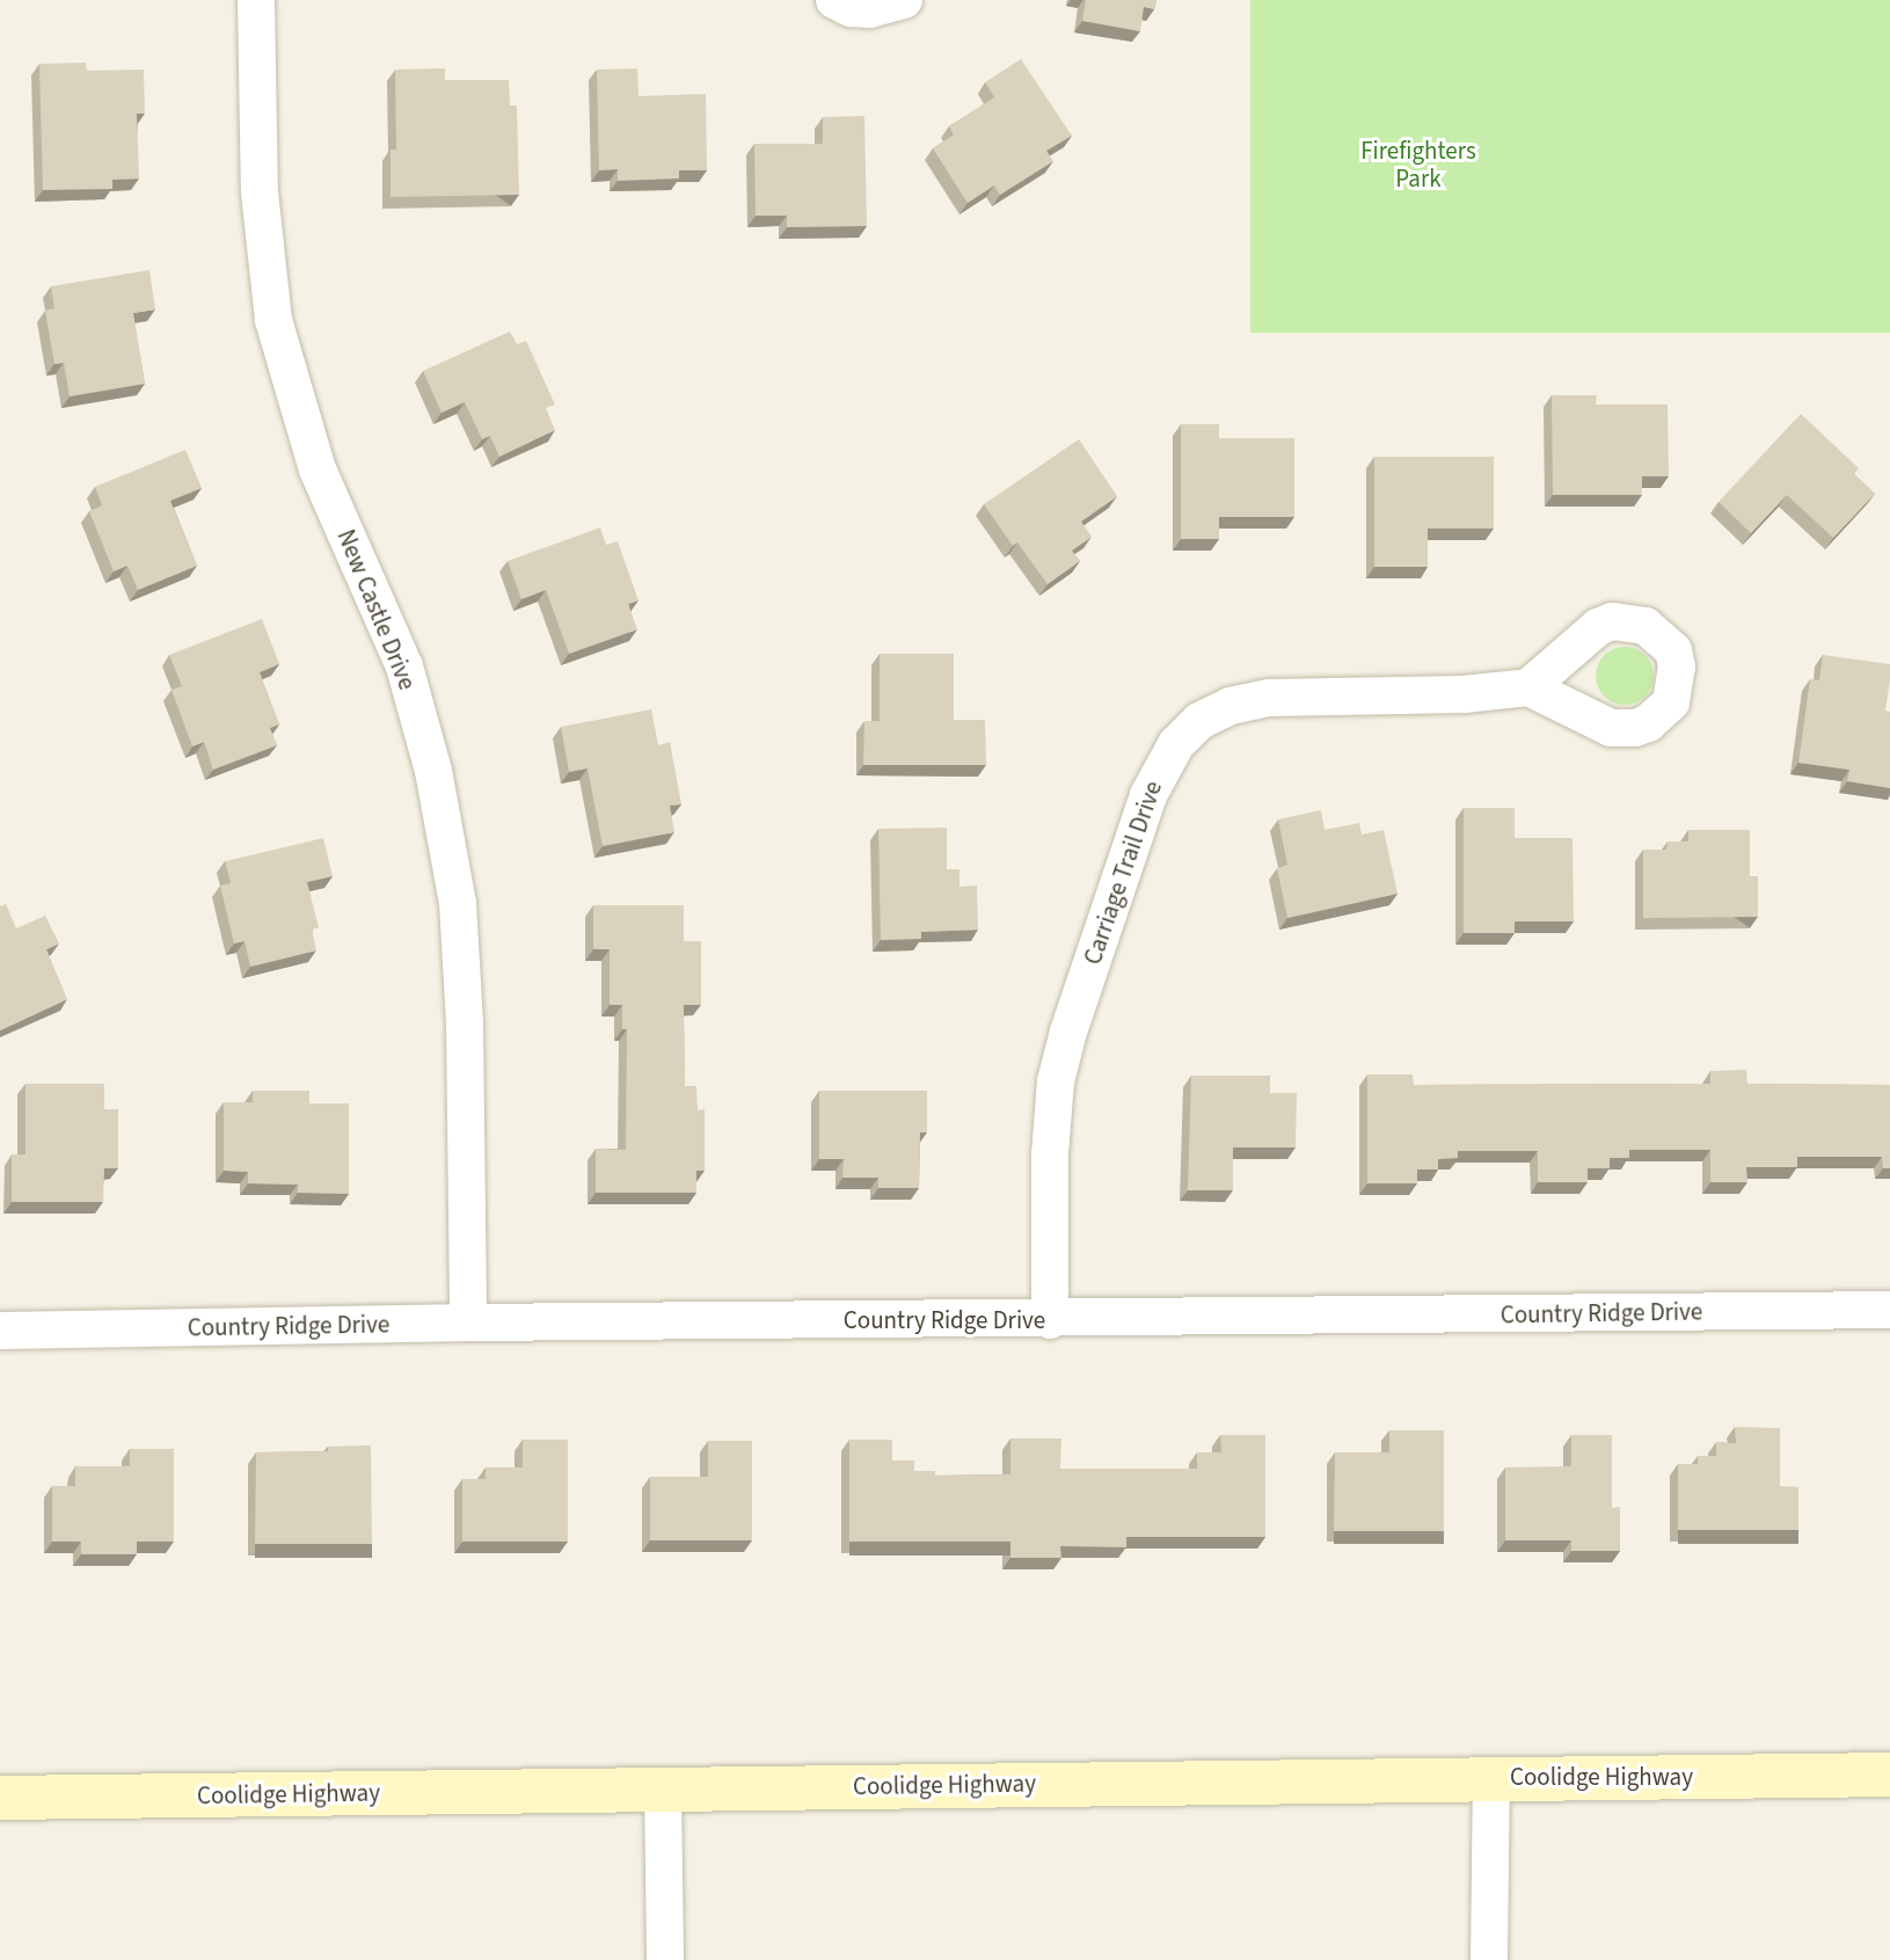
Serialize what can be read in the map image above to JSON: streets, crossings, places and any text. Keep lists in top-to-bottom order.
{
  "streets": {
    "street": [
      "New Castle Drive",
      "Carriage Trail Drive",
      "Country Ridge Drive",
      "Coolidge Highway"
    ]
  },
  "crossings": [
    ["New Castle Drive", "Country Ridge Drive"],
    ["Carriage Trail Drive", "Country Ridge Drive"]
  ],
  "parks": ["Firefighters Park"]
}
